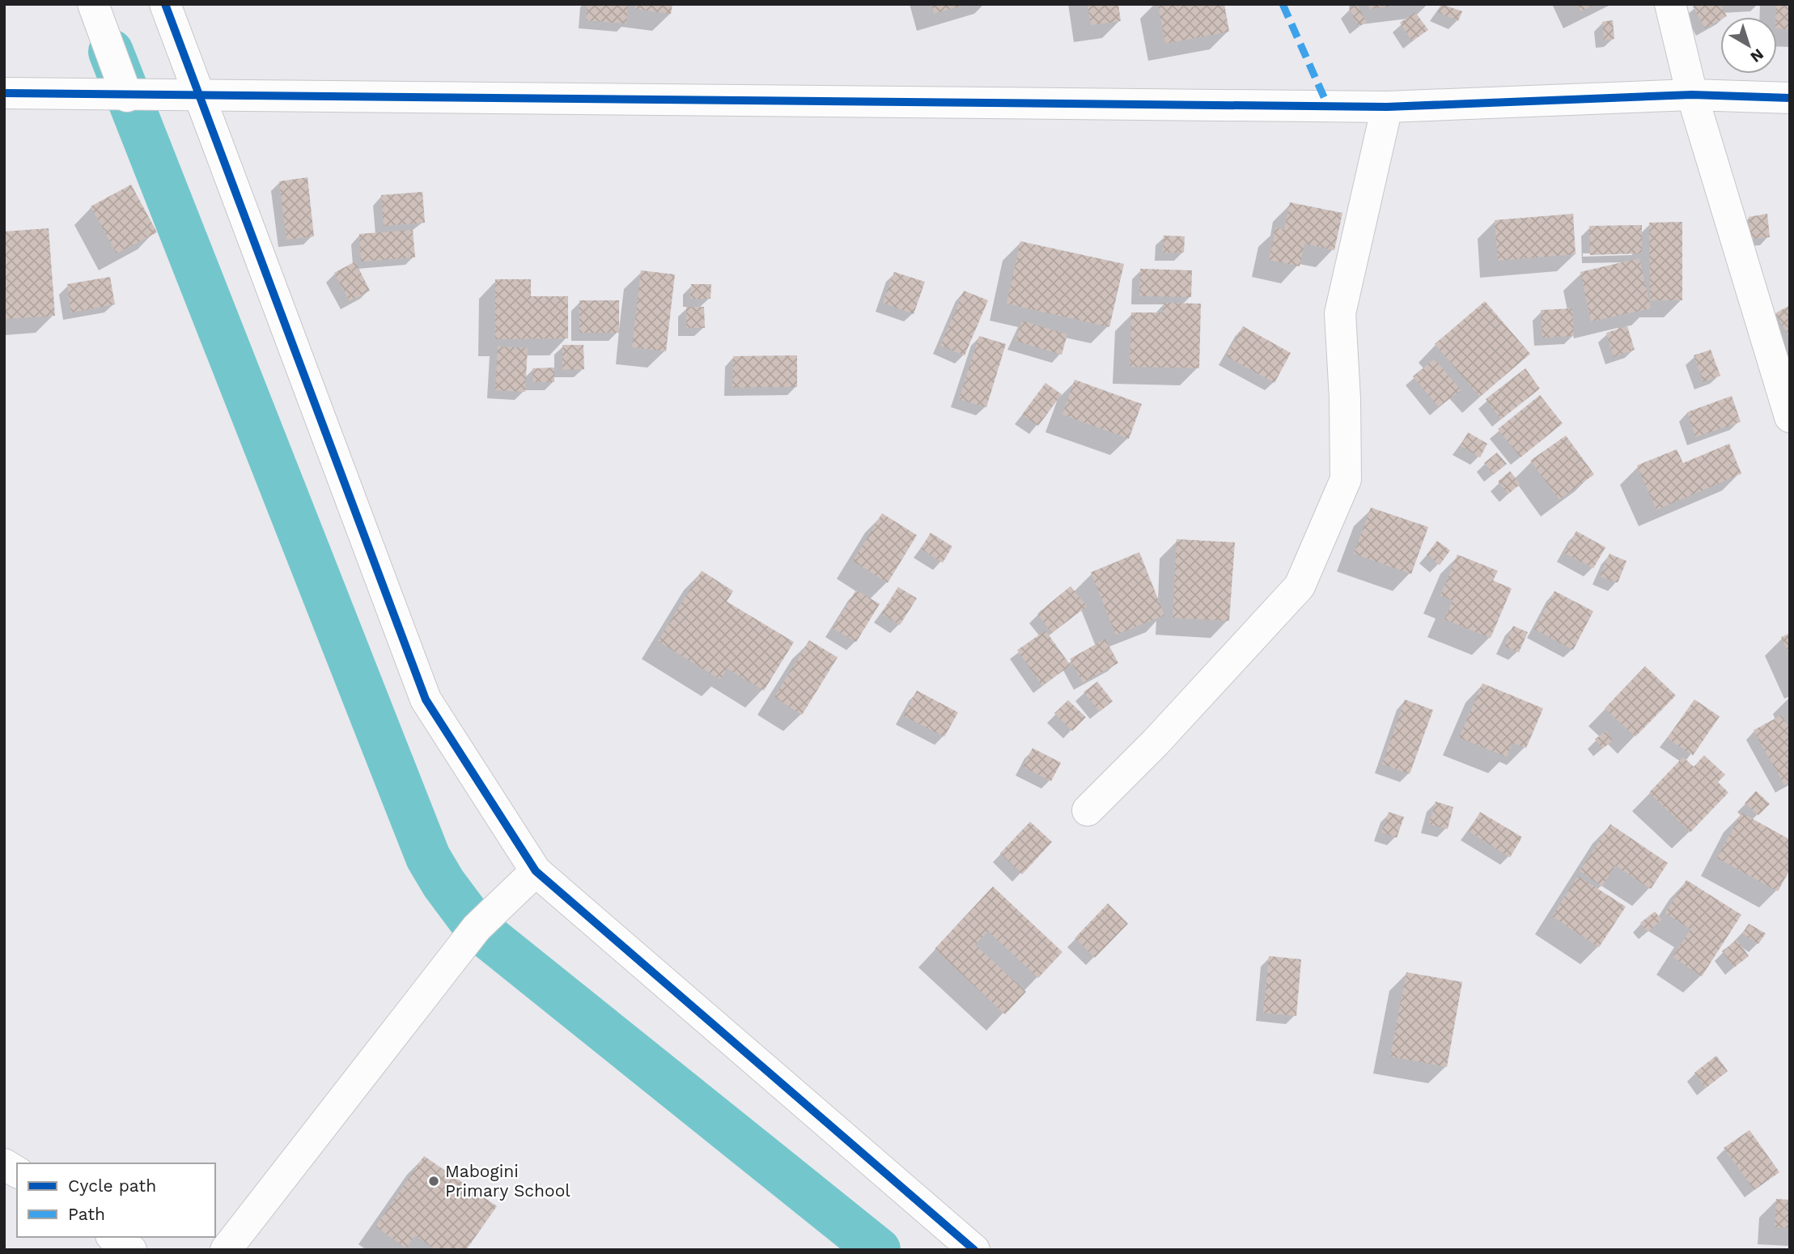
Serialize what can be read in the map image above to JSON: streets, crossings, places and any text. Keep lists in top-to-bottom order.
{
  "places": ["Mabogini Primary School"],
  "legend": ["Cycle path", "Path"],
  "north": "bottom right"
}
